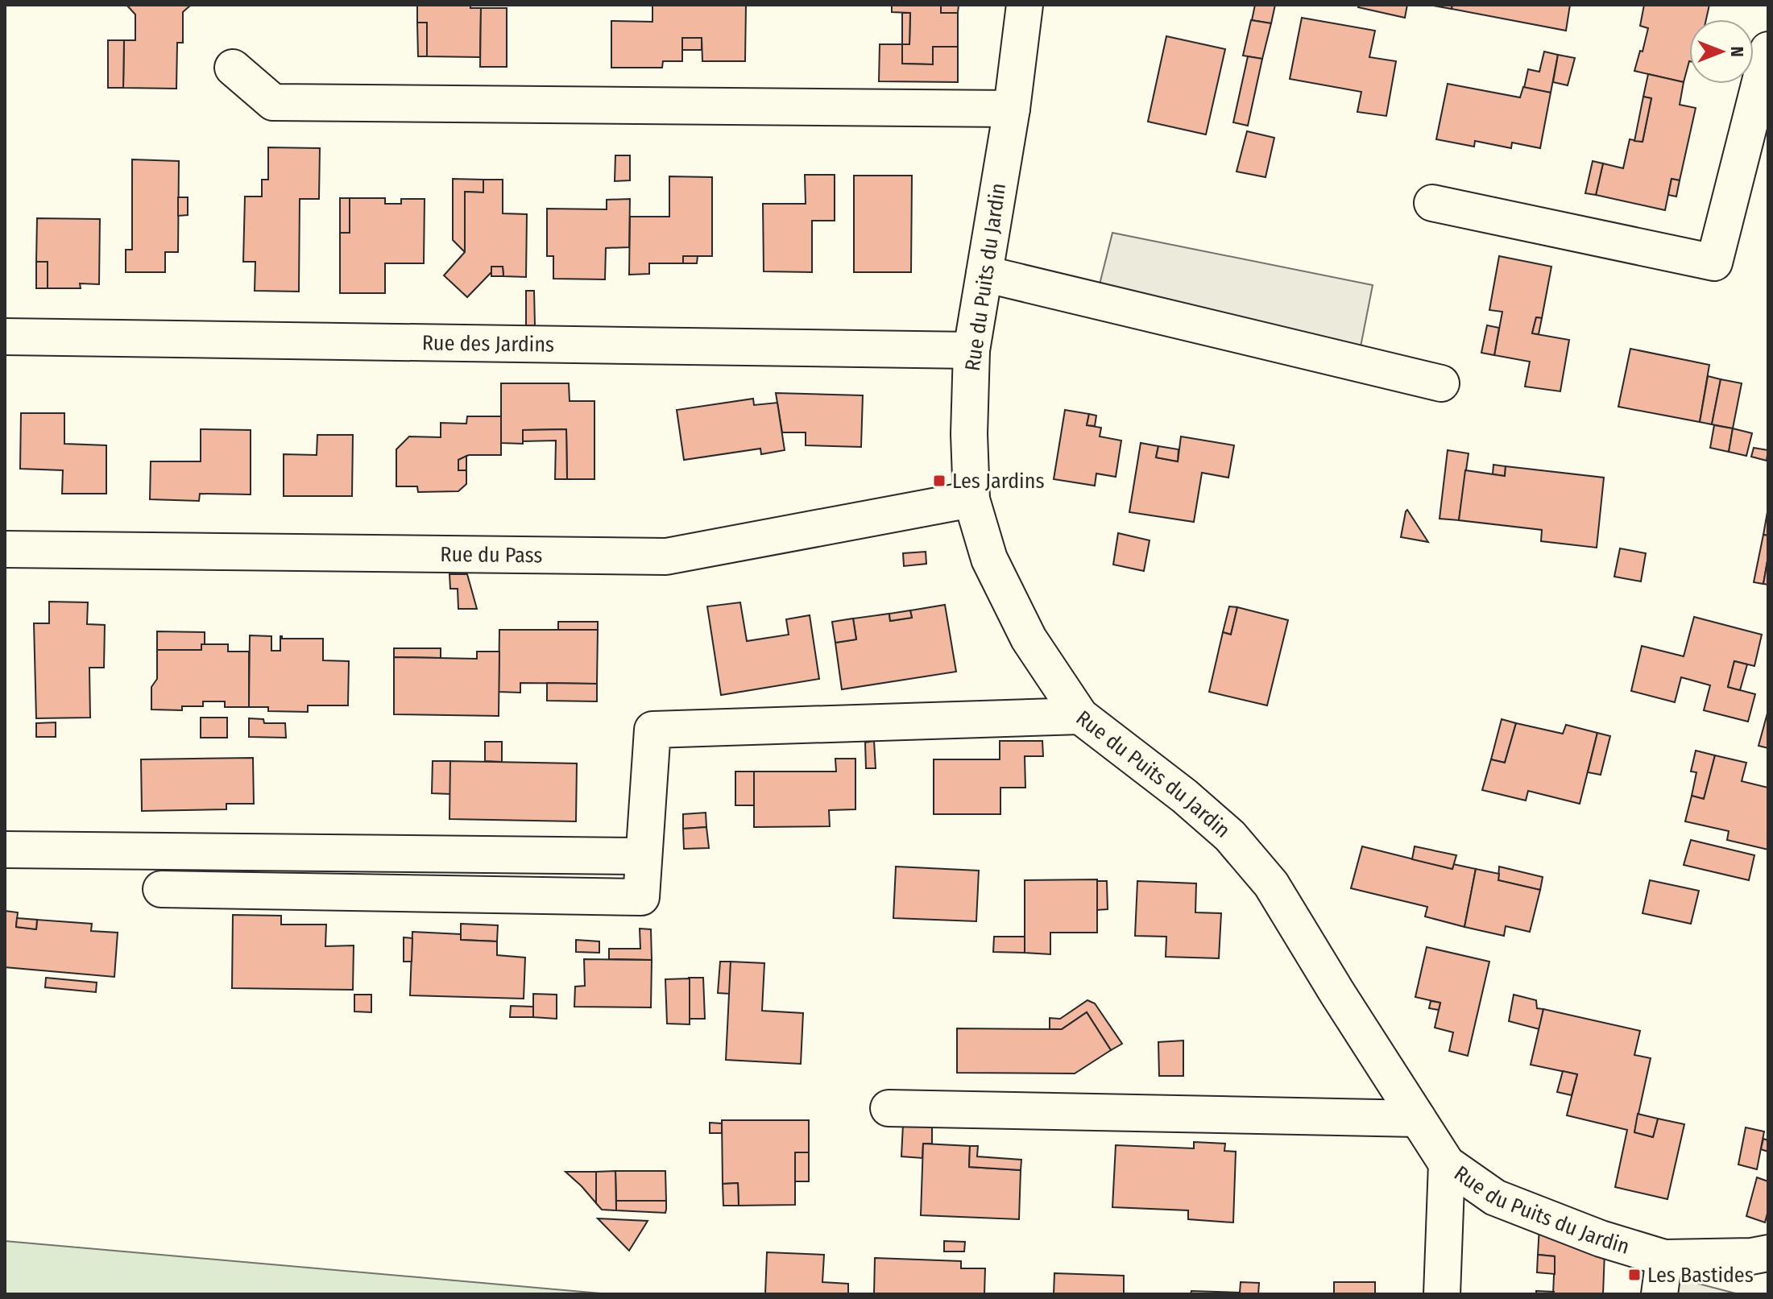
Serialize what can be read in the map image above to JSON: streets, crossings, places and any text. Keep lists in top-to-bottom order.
{
  "streets": {
    "street": ["Rue du Puits du Jardin", "Rue des Jardins", "Rue du Pass"]
  },
  "crossings": [
    ["Rue du Puits du Jardin", "Rue des Jardins"],
    ["Rue du Puits du Jardin", "Rue du Pass"]
  ],
  "places": {
    "transit": ["Les Jardins", "Les Bastides"]
  },
  "north": "right"
}
